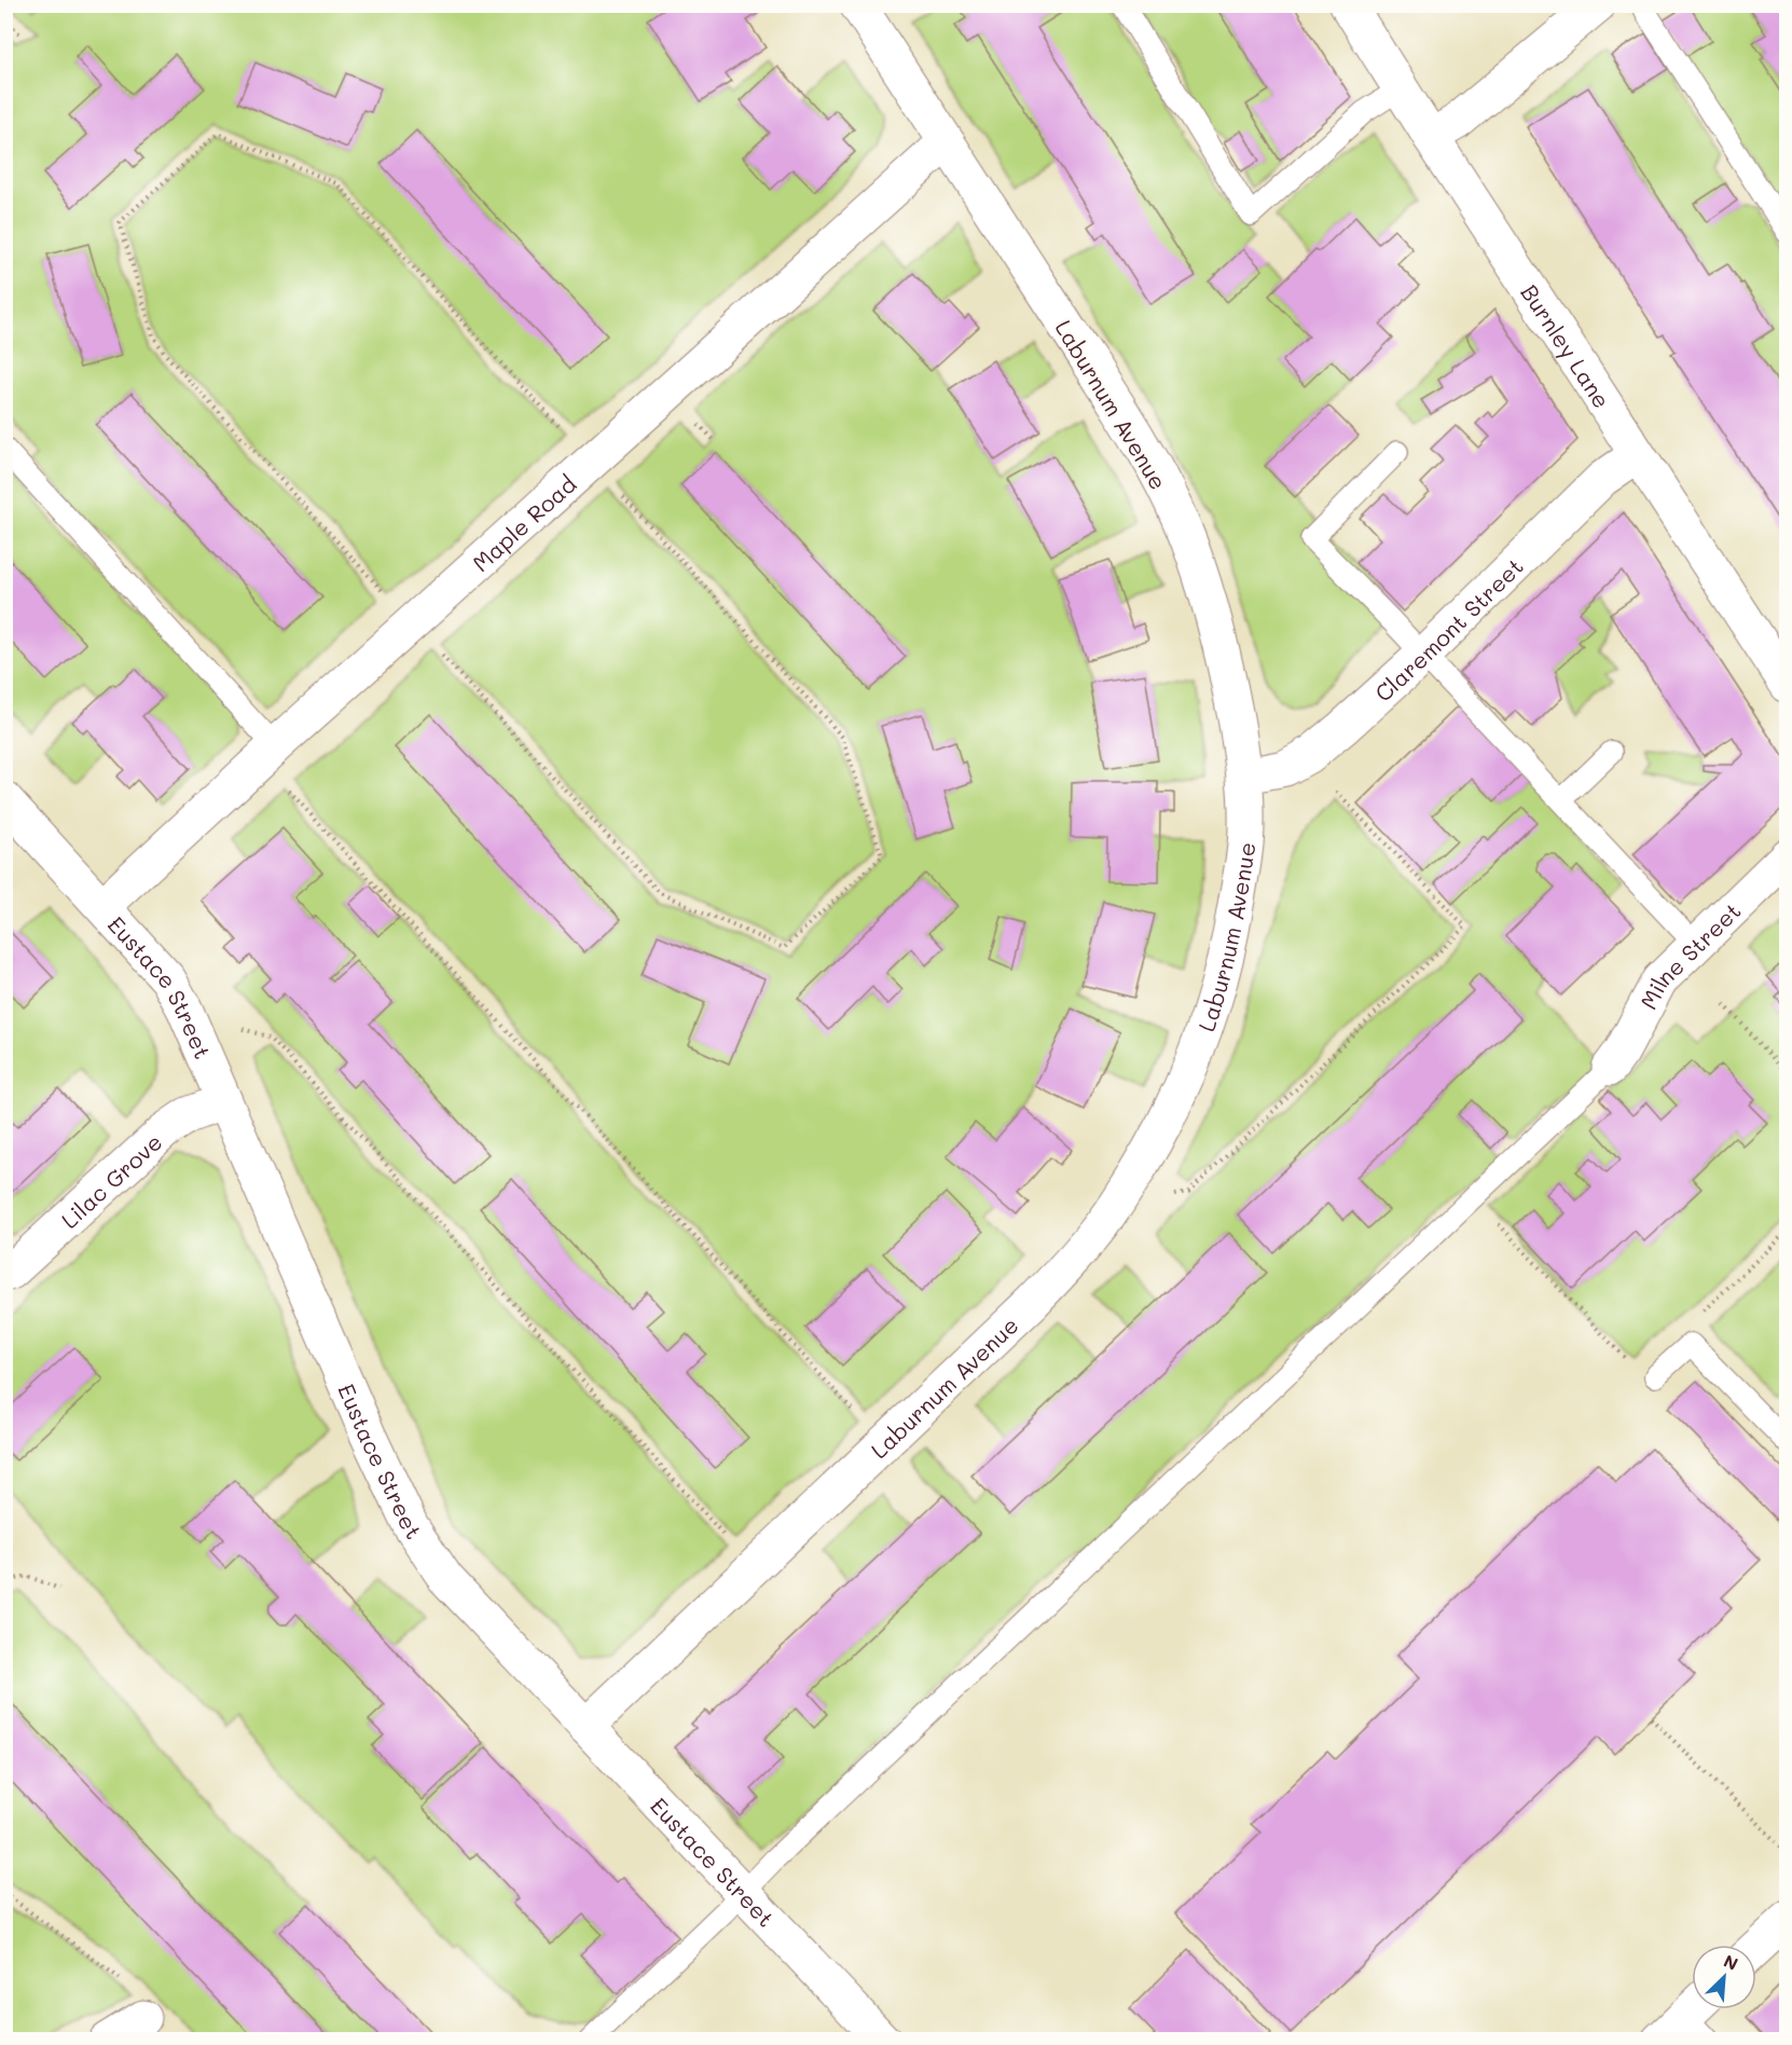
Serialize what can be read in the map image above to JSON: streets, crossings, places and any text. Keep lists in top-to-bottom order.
{
  "streets": {
    "street": [
      "Burnley Lane",
      "Laburnum Avenue",
      "Maple Road",
      "Claremont Street",
      "Milne Street",
      "Eustace Street",
      "Lilac Grove"
    ]
  },
  "crossings": [
    ["Burnley Lane", "Claremont Street"],
    ["Laburnum Avenue", "Maple Road"],
    ["Laburnum Avenue", "Claremont Street"],
    ["Laburnum Avenue", "Eustace Street"],
    ["Maple Road", "Eustace Street"],
    ["Eustace Street", "Lilac Grove"]
  ],
  "north": "top right"
}
